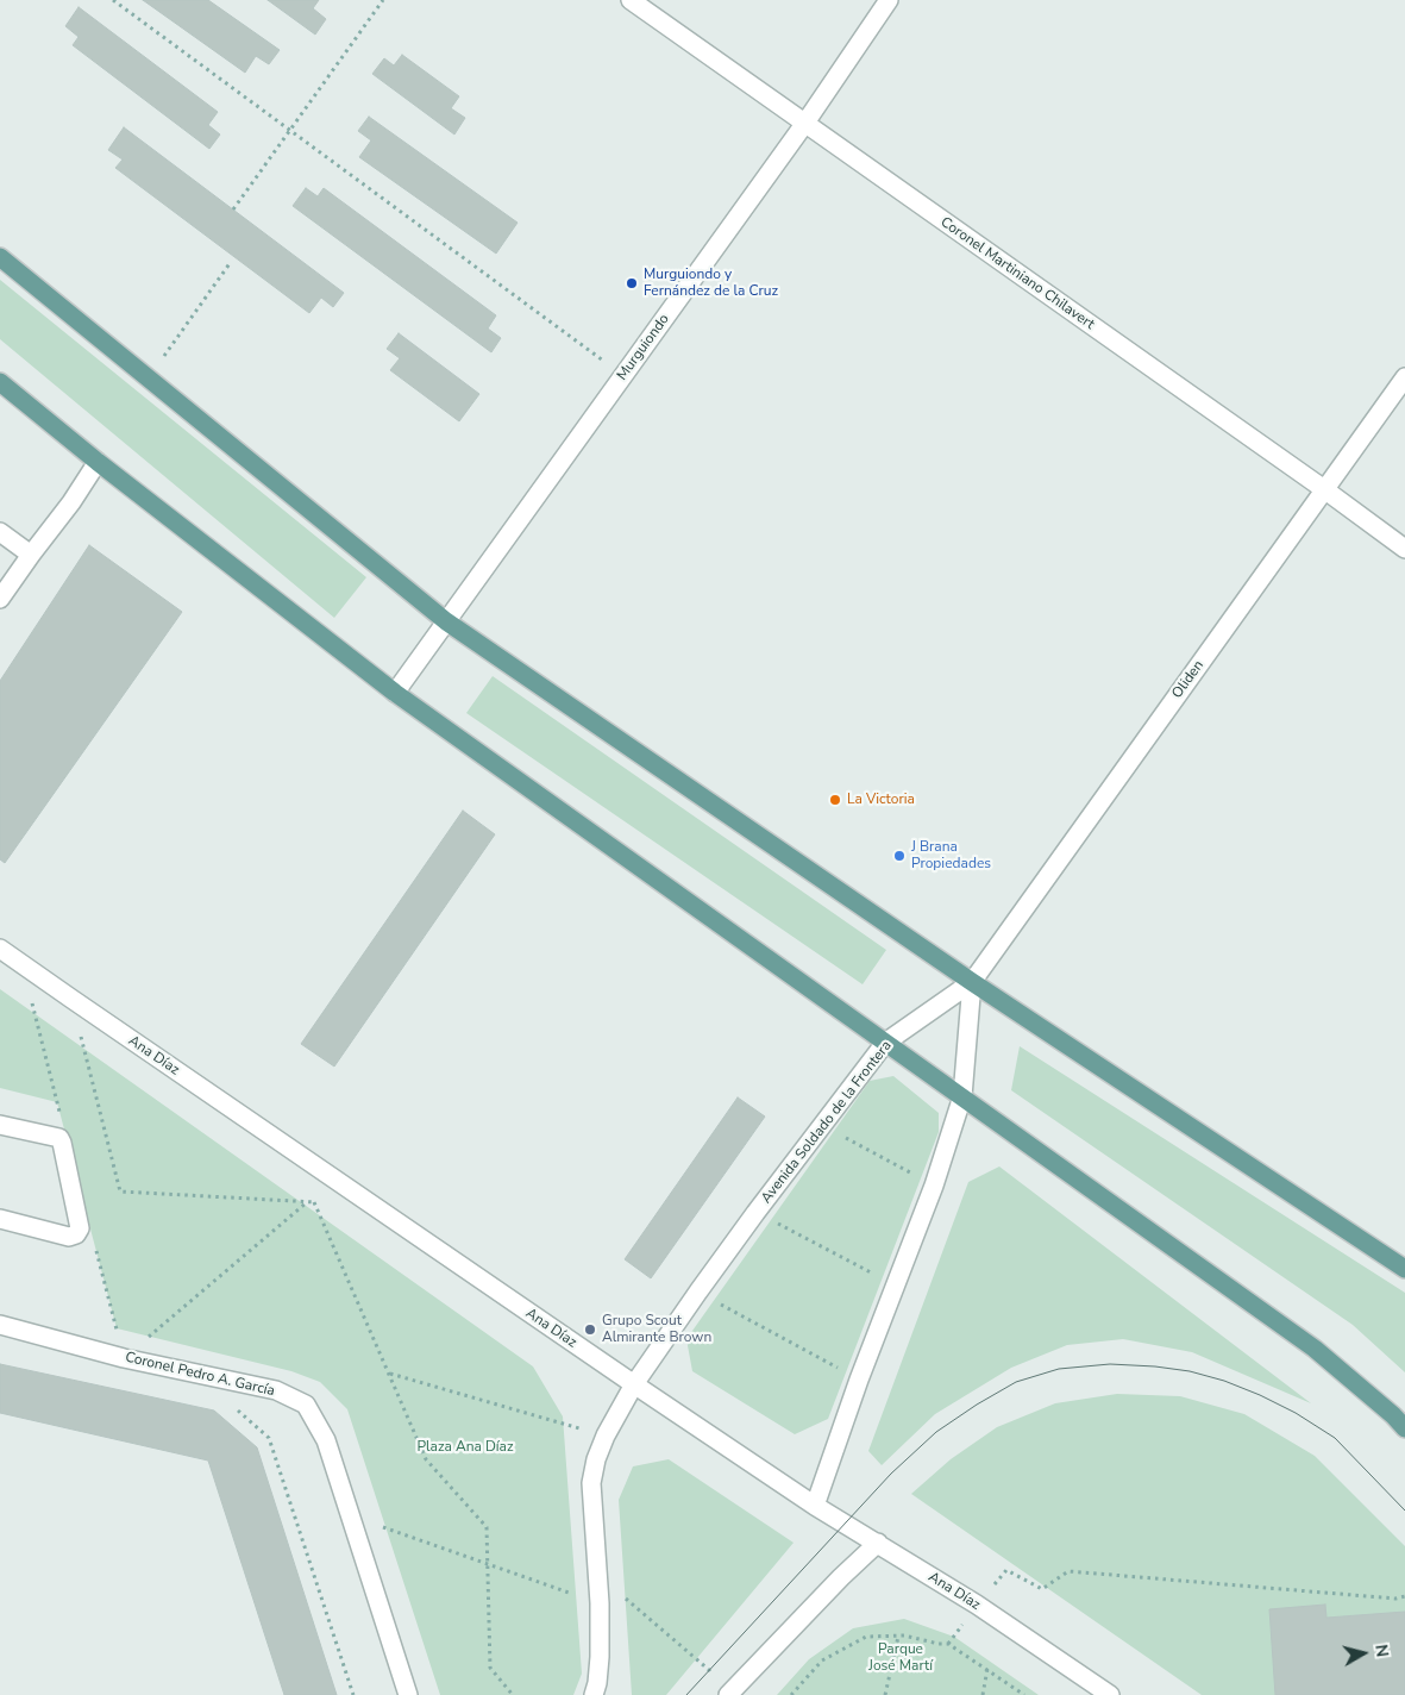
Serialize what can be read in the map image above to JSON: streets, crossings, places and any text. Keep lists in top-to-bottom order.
{
  "streets": {
    "street": [
      "Coronel Martiniano Chilavert",
      "Murguiondo",
      "Oliden",
      "Ana Díaz",
      "Avenida Soldado de la Frontera",
      "Coronel Pedro A. García"
    ]
  },
  "crossings": [
    ["Coronel Martiniano Chilavert", "Murguiondo"],
    ["Coronel Martiniano Chilavert", "Oliden"],
    ["Oliden", "Avenida Soldado de la Frontera"],
    ["Ana Díaz", "Avenida Soldado de la Frontera"]
  ],
  "parks": ["Plaza Ana Díaz", "Parque José Martí"],
  "places": [
    "Murguiondo y Fernández de la Cruz",
    "La Victoria",
    "J Brana Propiedades",
    "Grupo Scout Almirante Brown"
  ],
  "north": "right"
}
